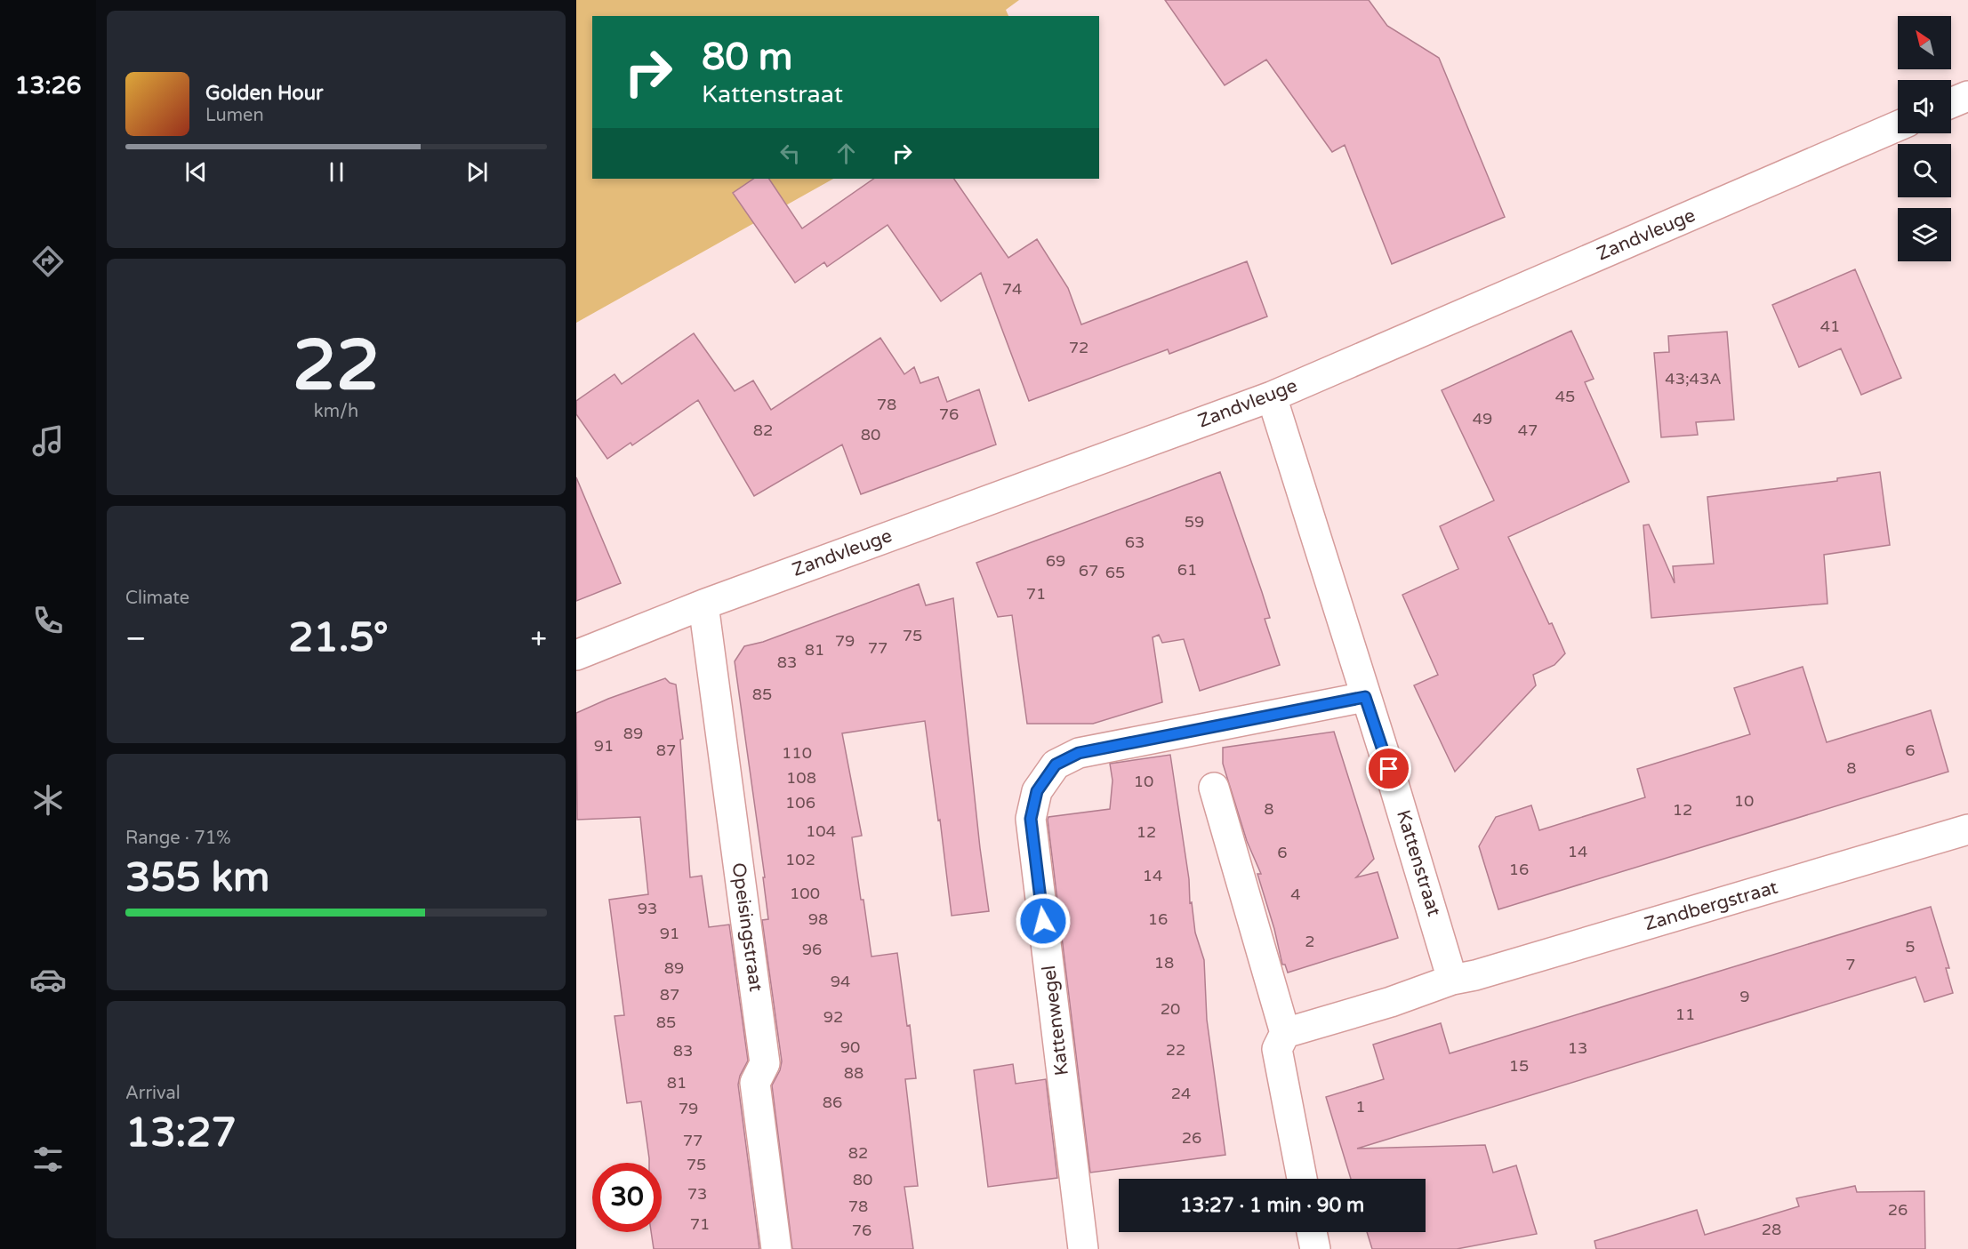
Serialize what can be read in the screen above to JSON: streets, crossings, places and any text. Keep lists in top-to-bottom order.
{
  "streets": {
    "street": [
      "Zandvleuge",
      "Kattenstraat",
      "Zandbergstraat",
      "Opeisingstraat",
      "Kattenwegel"
    ]
  },
  "crossings": [
    ["Zandvleuge", "Kattenstraat"],
    ["Zandvleuge", "Opeisingstraat"],
    ["Kattenstraat", "Zandbergstraat"],
    ["Kattenstraat", "Kattenwegel"]
  ],
  "house_numbers": [
    "74",
    "41",
    "72",
    "43;43A",
    "45",
    "78",
    "76",
    "49",
    "82",
    "47",
    "80",
    "59",
    "63",
    "69",
    "61",
    "67",
    "65",
    "71",
    "75",
    "79",
    "77",
    "81",
    "83",
    "85",
    "89",
    "91",
    "87",
    "6",
    "110",
    "8",
    "108",
    "10",
    "10",
    "106",
    "8",
    "12",
    "104",
    "12",
    "14",
    "6",
    "102",
    "16",
    "14",
    "100",
    "4",
    "93",
    "98",
    "16",
    "91",
    "2",
    "5",
    "96",
    "18",
    "7",
    "89",
    "94",
    "87",
    "9",
    "20",
    "11",
    "92",
    "85",
    "90",
    "13",
    "22",
    "83",
    "15",
    "88",
    "81",
    "24",
    "86",
    "1",
    "79",
    "26",
    "77",
    "82",
    "75",
    "80",
    "73",
    "78",
    "26",
    "71",
    "28",
    "76"
  ],
  "north": "top left",
  "page": {
    "tabs": "13:26",
    "turn": ["80 m", "Kattenstraat"],
    "song": ["Golden Hour", "Lumen"],
    "tile": [
      ["22", "km/h"],
      "Climate",
      ["Range · 71%", "355 km"],
      ["Arrival", "13:27"]
    ],
    "heat": ["−", "21.5°", "+"],
    "limit": "30",
    "trip": "13:27 · 1 min · 90 m"
  }
}
